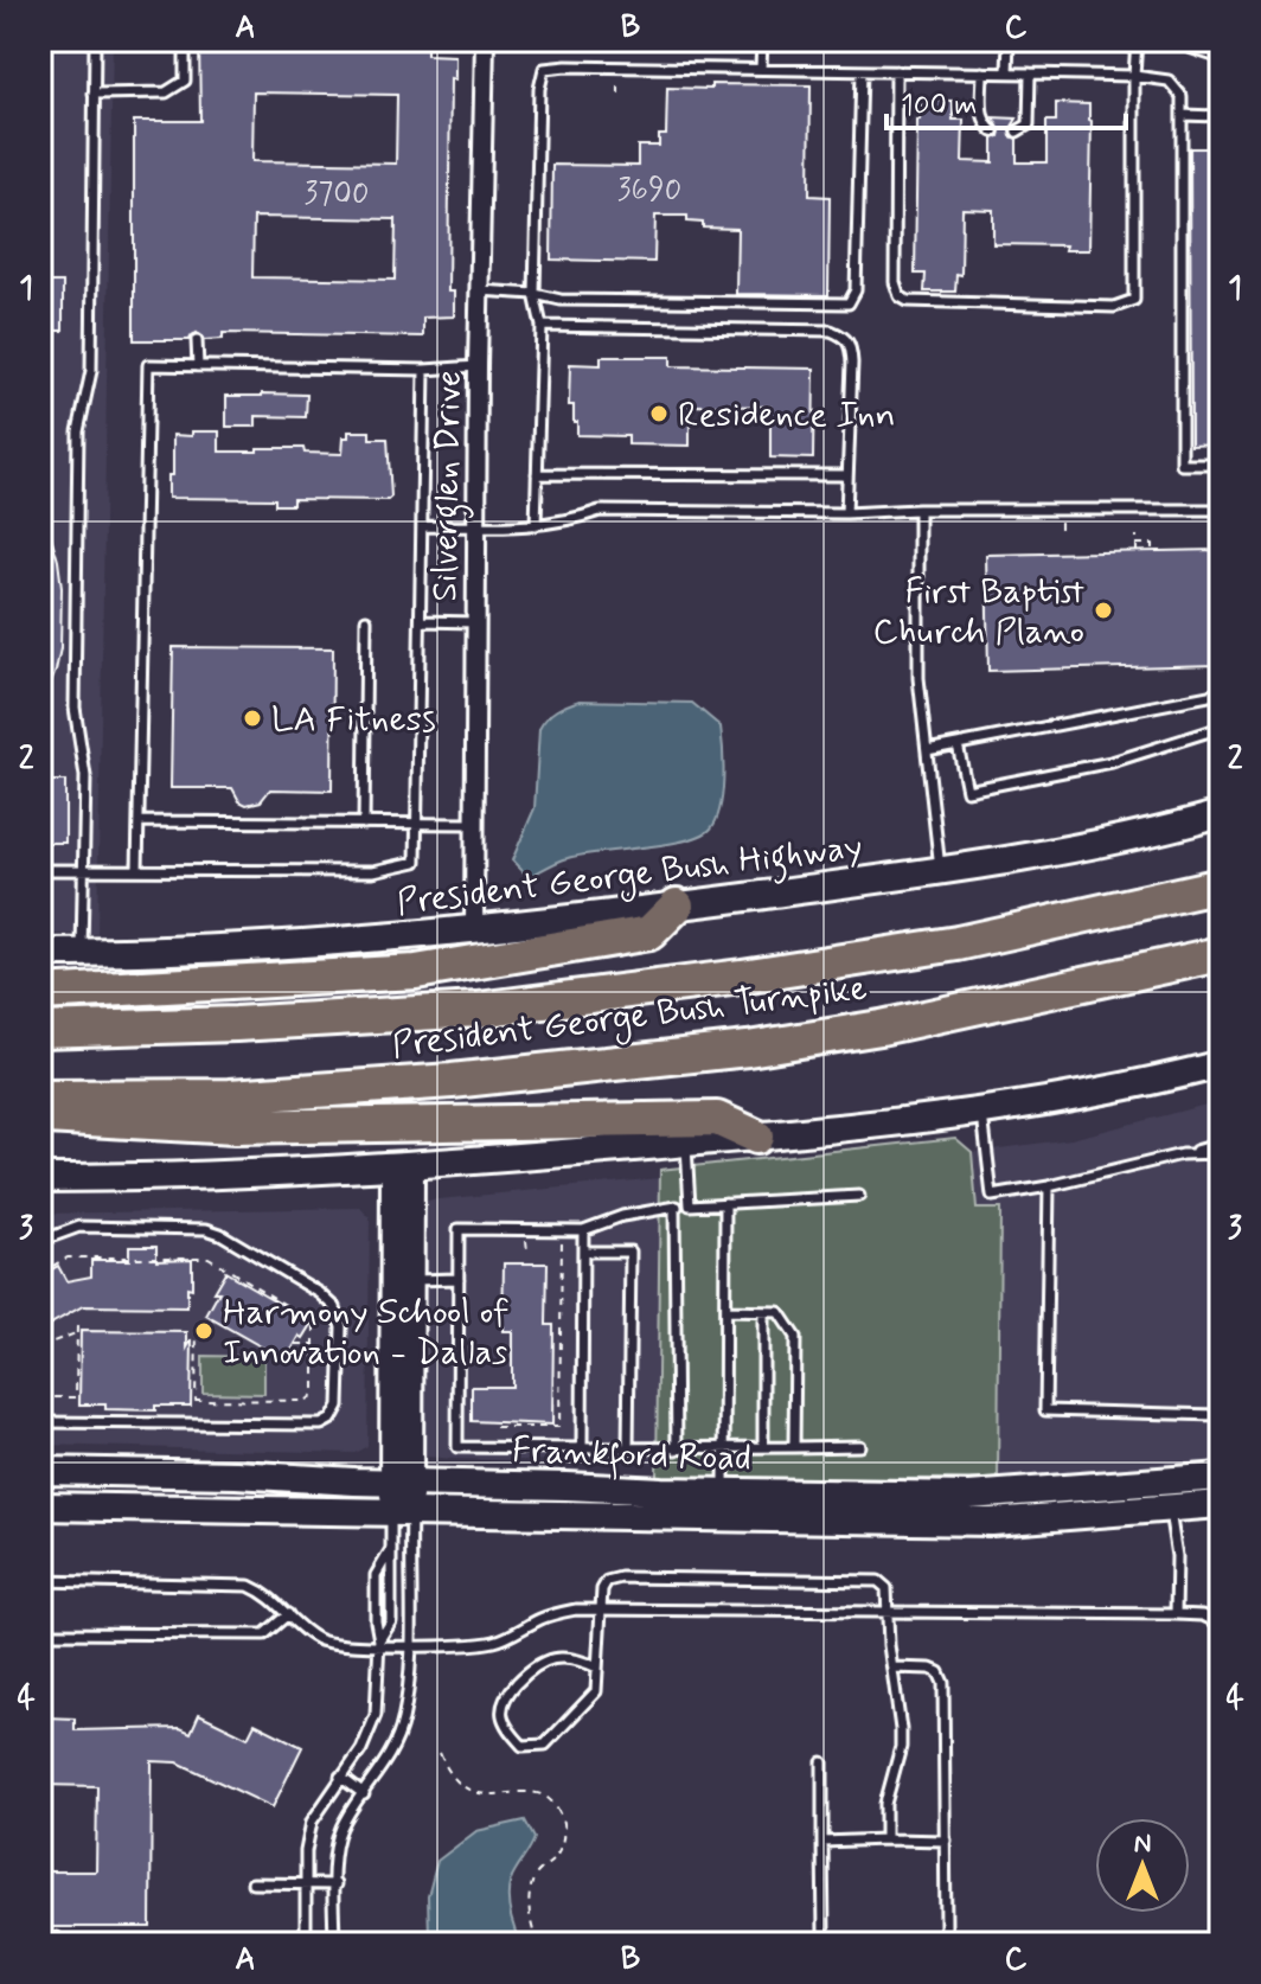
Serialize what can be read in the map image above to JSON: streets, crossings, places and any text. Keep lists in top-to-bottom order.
{
  "streets": {
    "highway": ["President George Bush Turnpike"],
    "main road": ["President George Bush Highway", "Frankford Road"],
    "street": ["Silverglen Drive"]
  },
  "crossings": [
    ["Silverglen Drive", "President George Bush Highway"]
  ],
  "places": [
    "Residence Inn",
    "First Baptist Church Plano",
    "LA Fitness",
    "Harmony School of Innovation - Dallas"
  ],
  "house_numbers": ["3690", "3700"],
  "scale_bar": "100 m",
  "north": "top",
  "grid": {
    "columns": ["A", "B", "C"],
    "rows": [
      "1",
      "2",
      "3",
      "4"
    ]
  }
}
